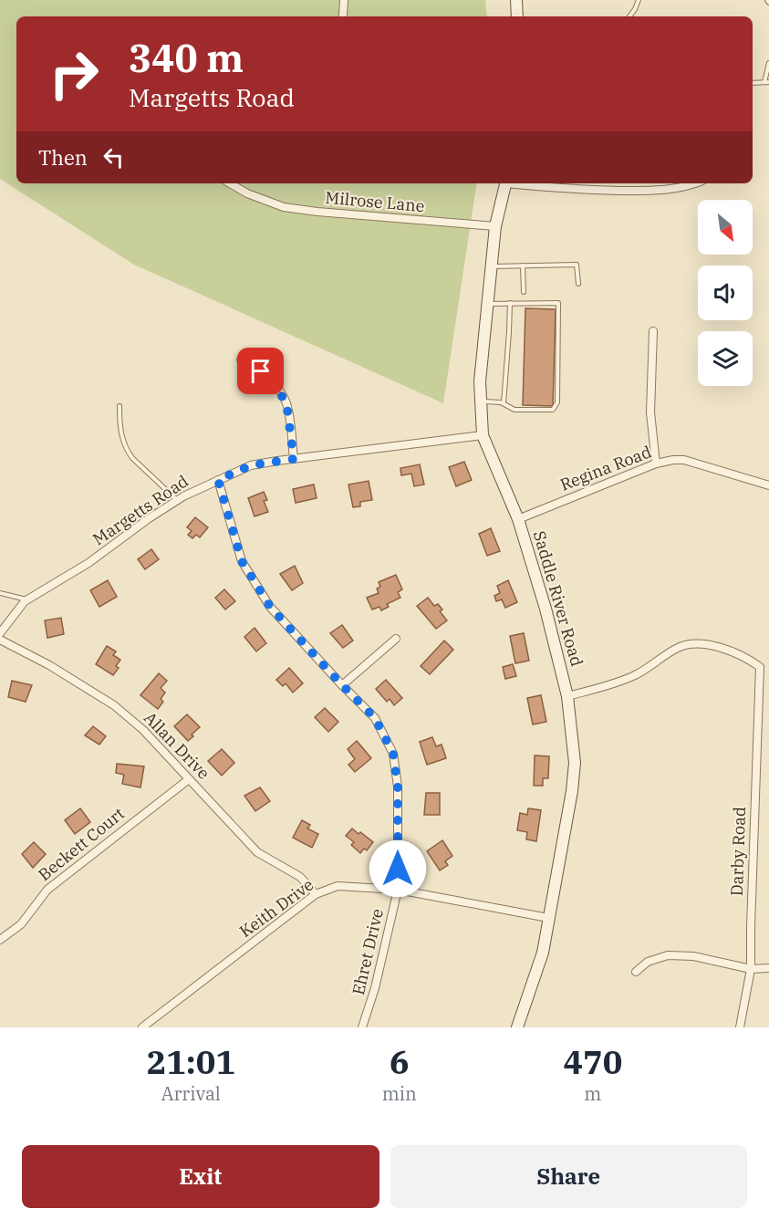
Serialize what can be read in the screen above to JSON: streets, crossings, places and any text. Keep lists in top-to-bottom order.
{
  "streets": {
    "main road": ["Saddle River Road"],
    "street": [
      "Milrose Lane",
      "Regina Road",
      "Margetts Road",
      "Allan Drive",
      "Beckett Court",
      "Darby Road",
      "Keith Drive",
      "Ehret Drive"
    ]
  },
  "crossings": [
    ["Milrose Lane", "Saddle River Road"],
    ["Regina Road", "Saddle River Road"],
    ["Margetts Road", "Saddle River Road"],
    ["Margetts Road", "Ehret Drive"],
    ["Saddle River Road", "Darby Road"],
    ["Saddle River Road", "Keith Drive"],
    ["Allan Drive", "Beckett Court"],
    ["Allan Drive", "Keith Drive"],
    ["Keith Drive", "Ehret Drive"]
  ],
  "north": "bottom right",
  "page": {
    "turn": ["340 m", "Margetts Road"],
    "then": "Then",
    "eta": [
      "21:01",
      "Arrival",
      "6",
      "min",
      "470",
      "m"
    ],
    "buttons": ["Exit", "Share"]
  }
}
